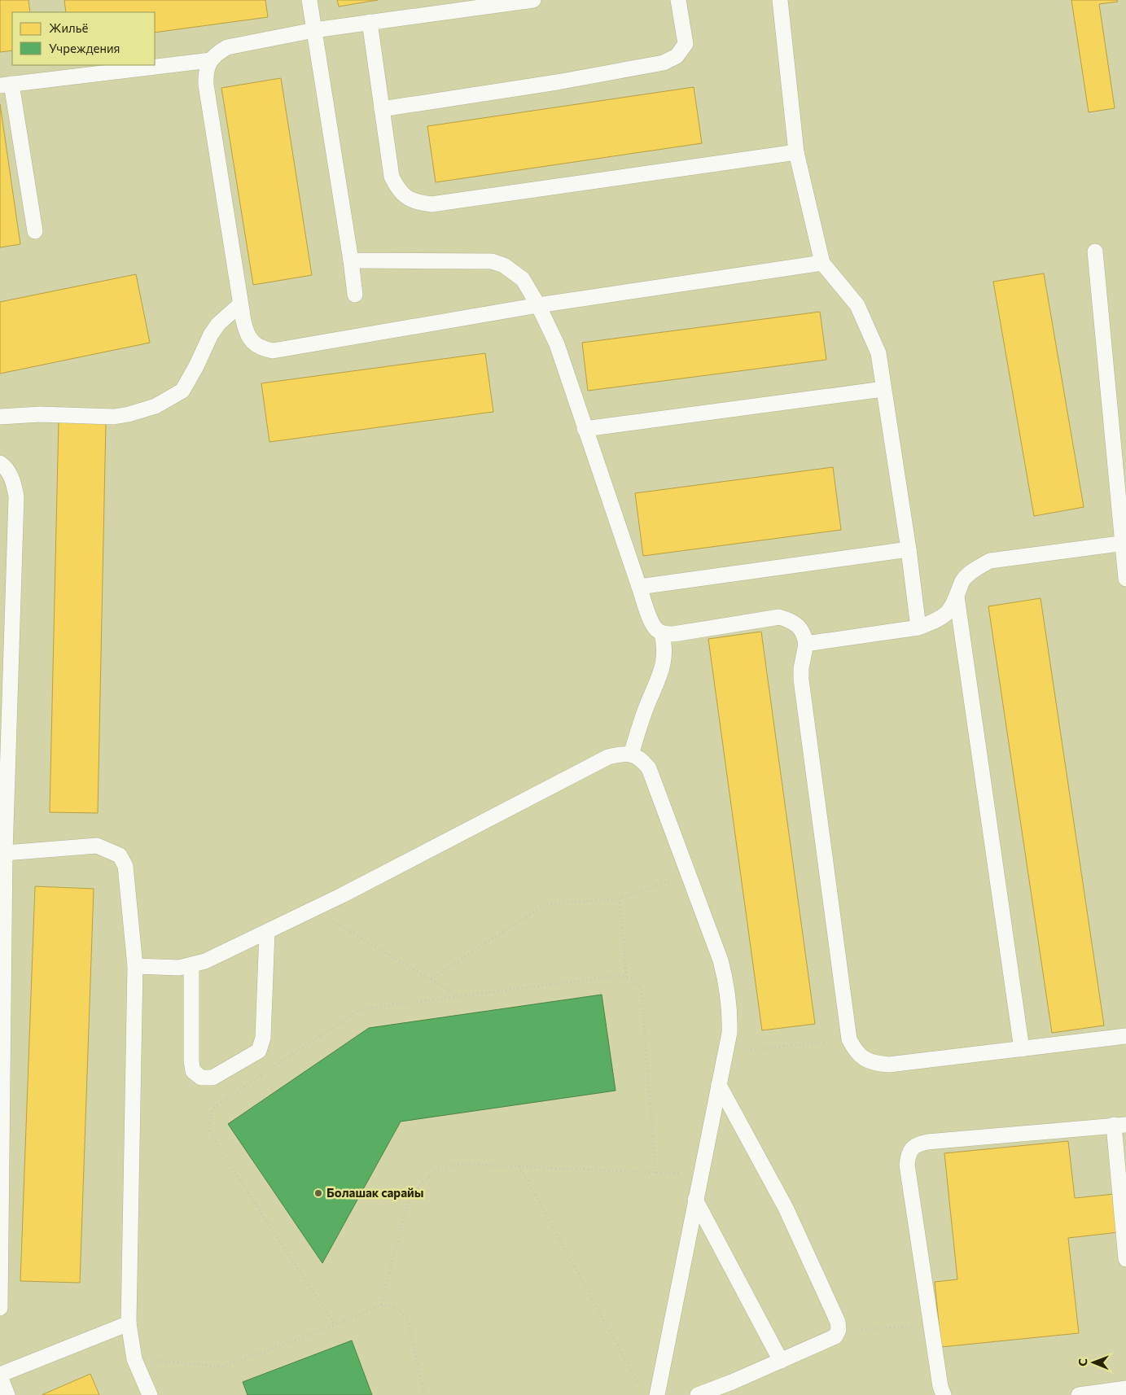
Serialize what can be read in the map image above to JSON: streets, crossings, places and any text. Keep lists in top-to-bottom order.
{
  "places": ["Болашак сарайы"],
  "legend": ["Жильё", "Учреждения"],
  "north": "left"
}
